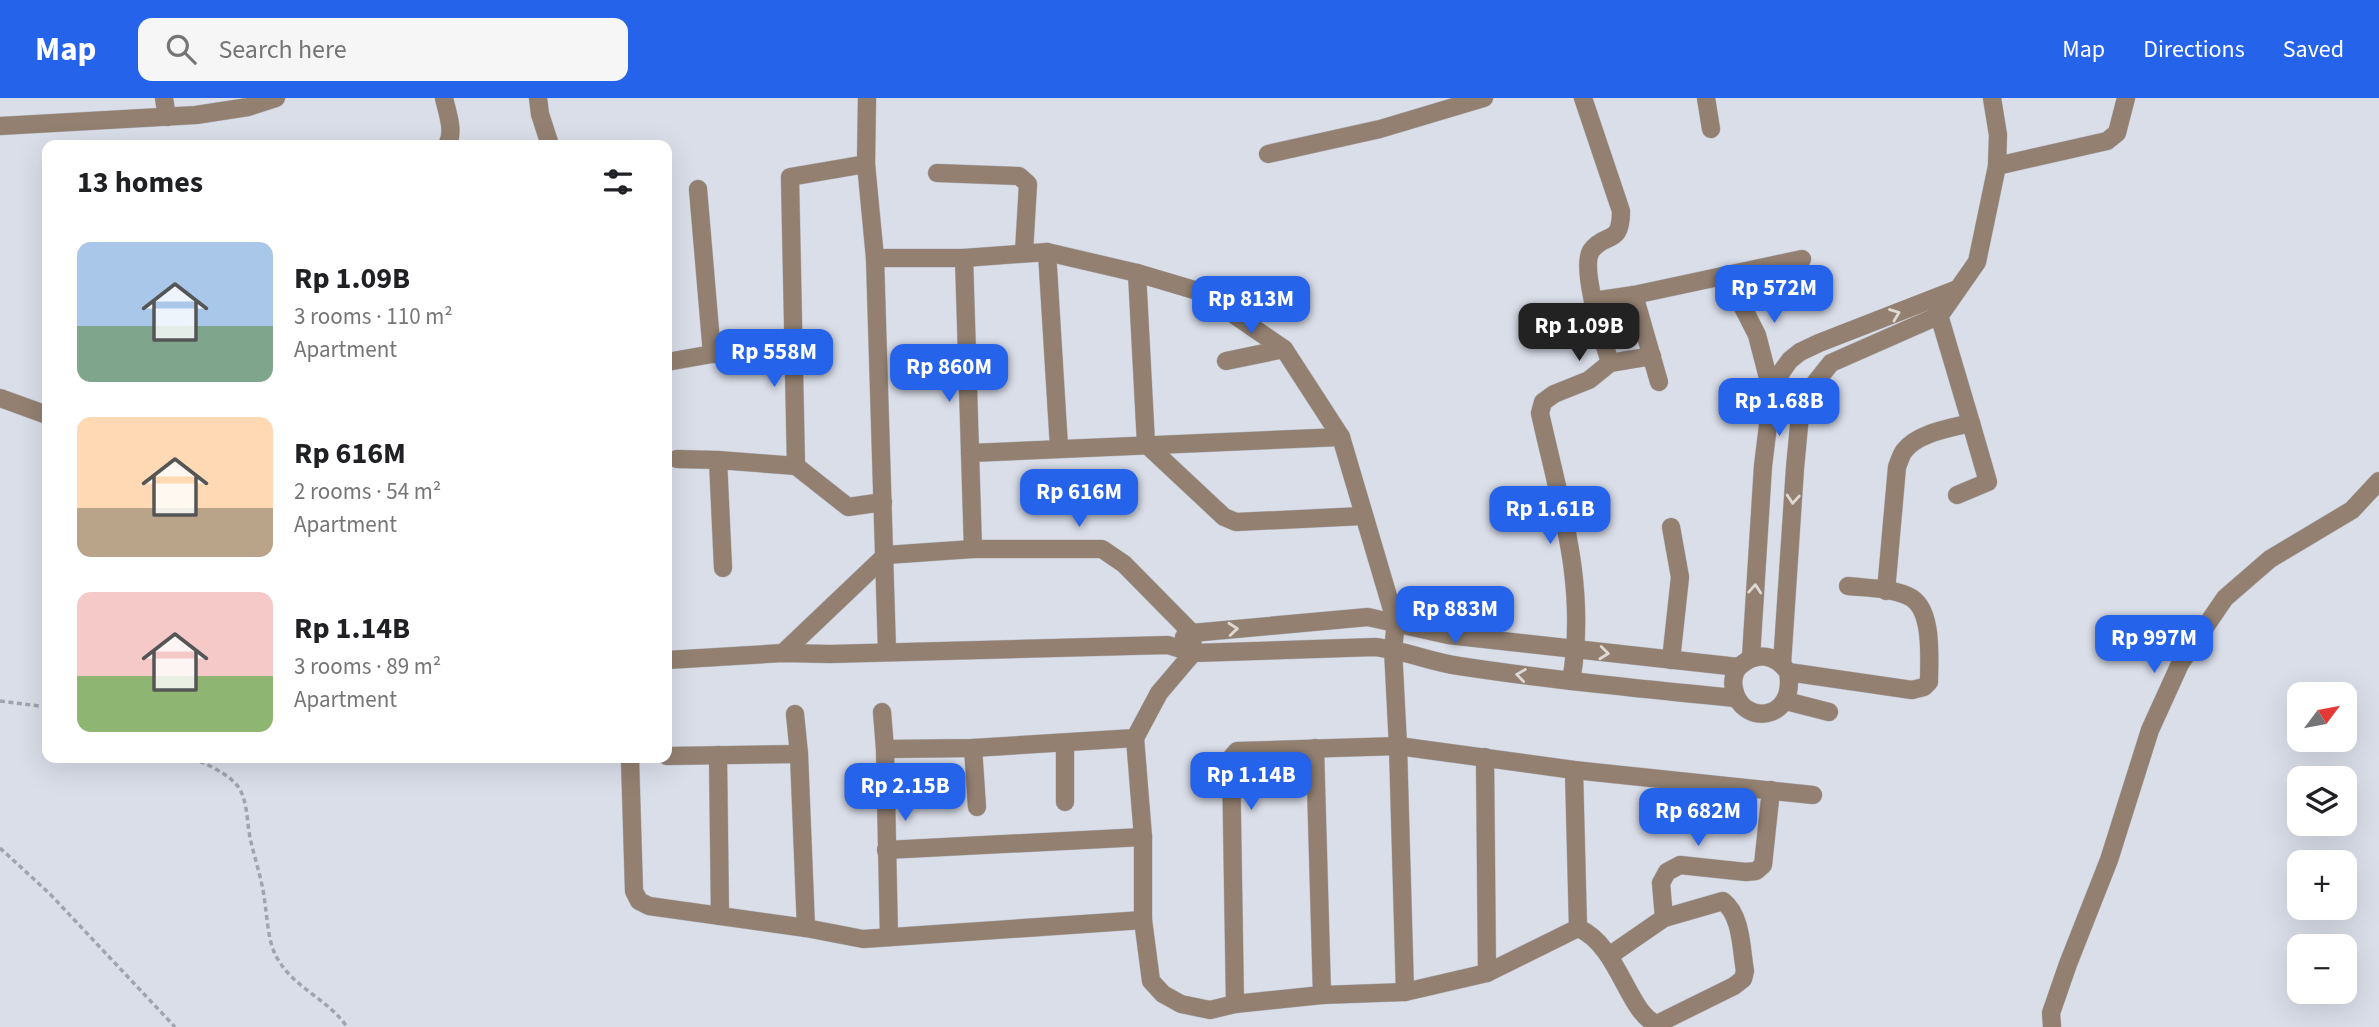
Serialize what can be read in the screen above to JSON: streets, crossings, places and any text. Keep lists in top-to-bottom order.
{
  "north": "top right",
  "page": {
    "header": "Map",
    "search": "Search here",
    "nav": ["Map", "Directions", "Saved"],
    "heading": "13 homes",
    "list": [
      {
        "name": "Rp 1.09B",
        "note": "3 rooms · 110 m² · Apartment"
      },
      {
        "name": "Rp 616M",
        "note": "2 rooms · 54 m² · Apartment"
      },
      {
        "name": "Rp 1.14B",
        "note": "3 rooms · 89 m² · Apartment"
      }
    ],
    "price": [
      "Rp 572M",
      "Rp 813M",
      "Rp 1.09B",
      "Rp 558M",
      "Rp 860M",
      "Rp 1.68B",
      "Rp 616M",
      "Rp 1.61B",
      "Rp 883M",
      "Rp 997M",
      "Rp 1.14B",
      "Rp 2.15B",
      "Rp 682M"
    ],
    "map_buttons": ["+", "−"]
  }
}
